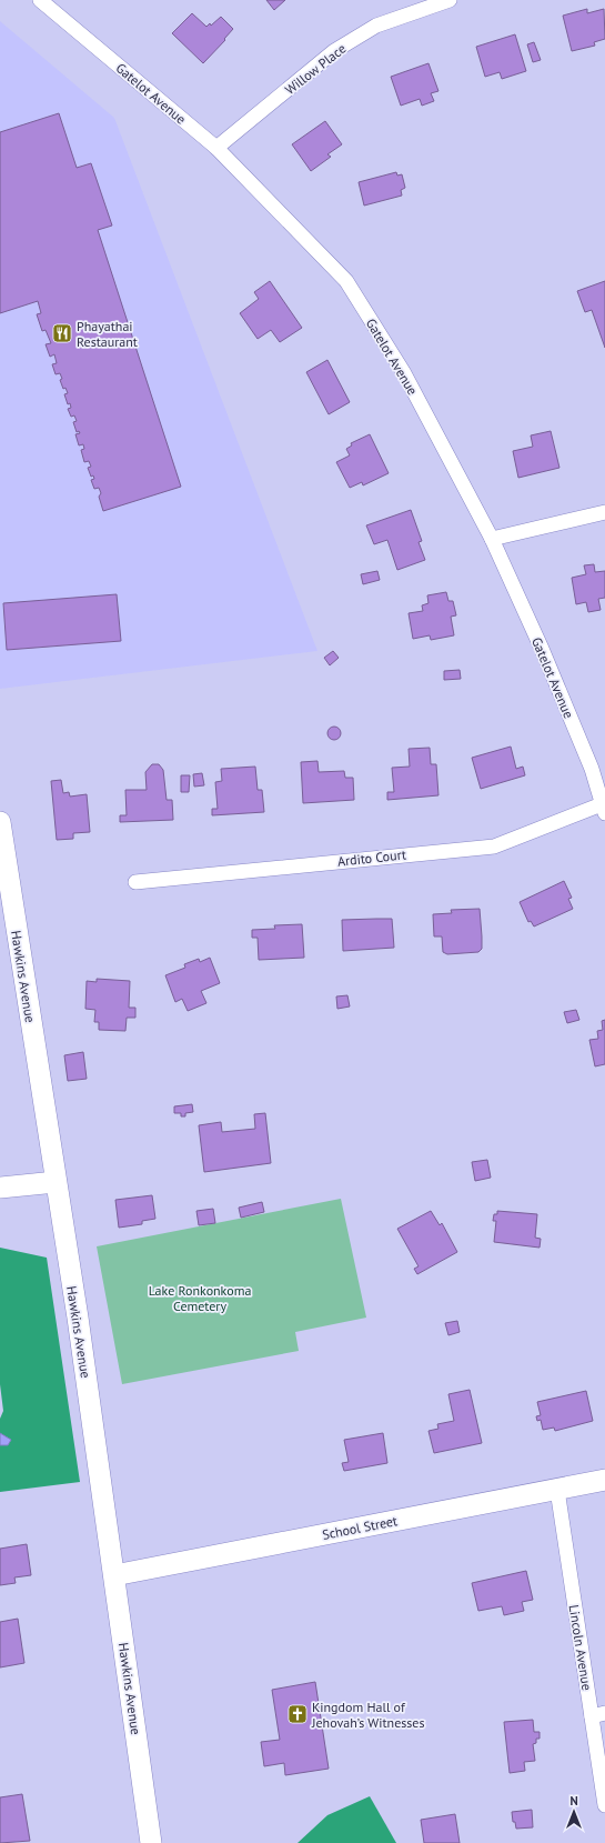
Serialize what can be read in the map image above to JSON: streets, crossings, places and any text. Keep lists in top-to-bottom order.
{
  "streets": {
    "street": [
      "Willow Place",
      "Gatelot Avenue",
      "Ardito Court",
      "Hawkins Avenue",
      "School Street",
      "Lincoln Avenue"
    ]
  },
  "crossings": [
    ["Willow Place", "Gatelot Avenue"],
    ["Gatelot Avenue", "Ardito Court"],
    ["Hawkins Avenue", "School Street"],
    ["School Street", "Lincoln Avenue"]
  ],
  "parks": ["Lake Ronkonkoma Cemetery"],
  "places": {
    "restaurant": ["Phayathai Restaurant"],
    "church": ["Kingdom Hall of Jehovah’s Witnesses"]
  },
  "north": "top"
}
